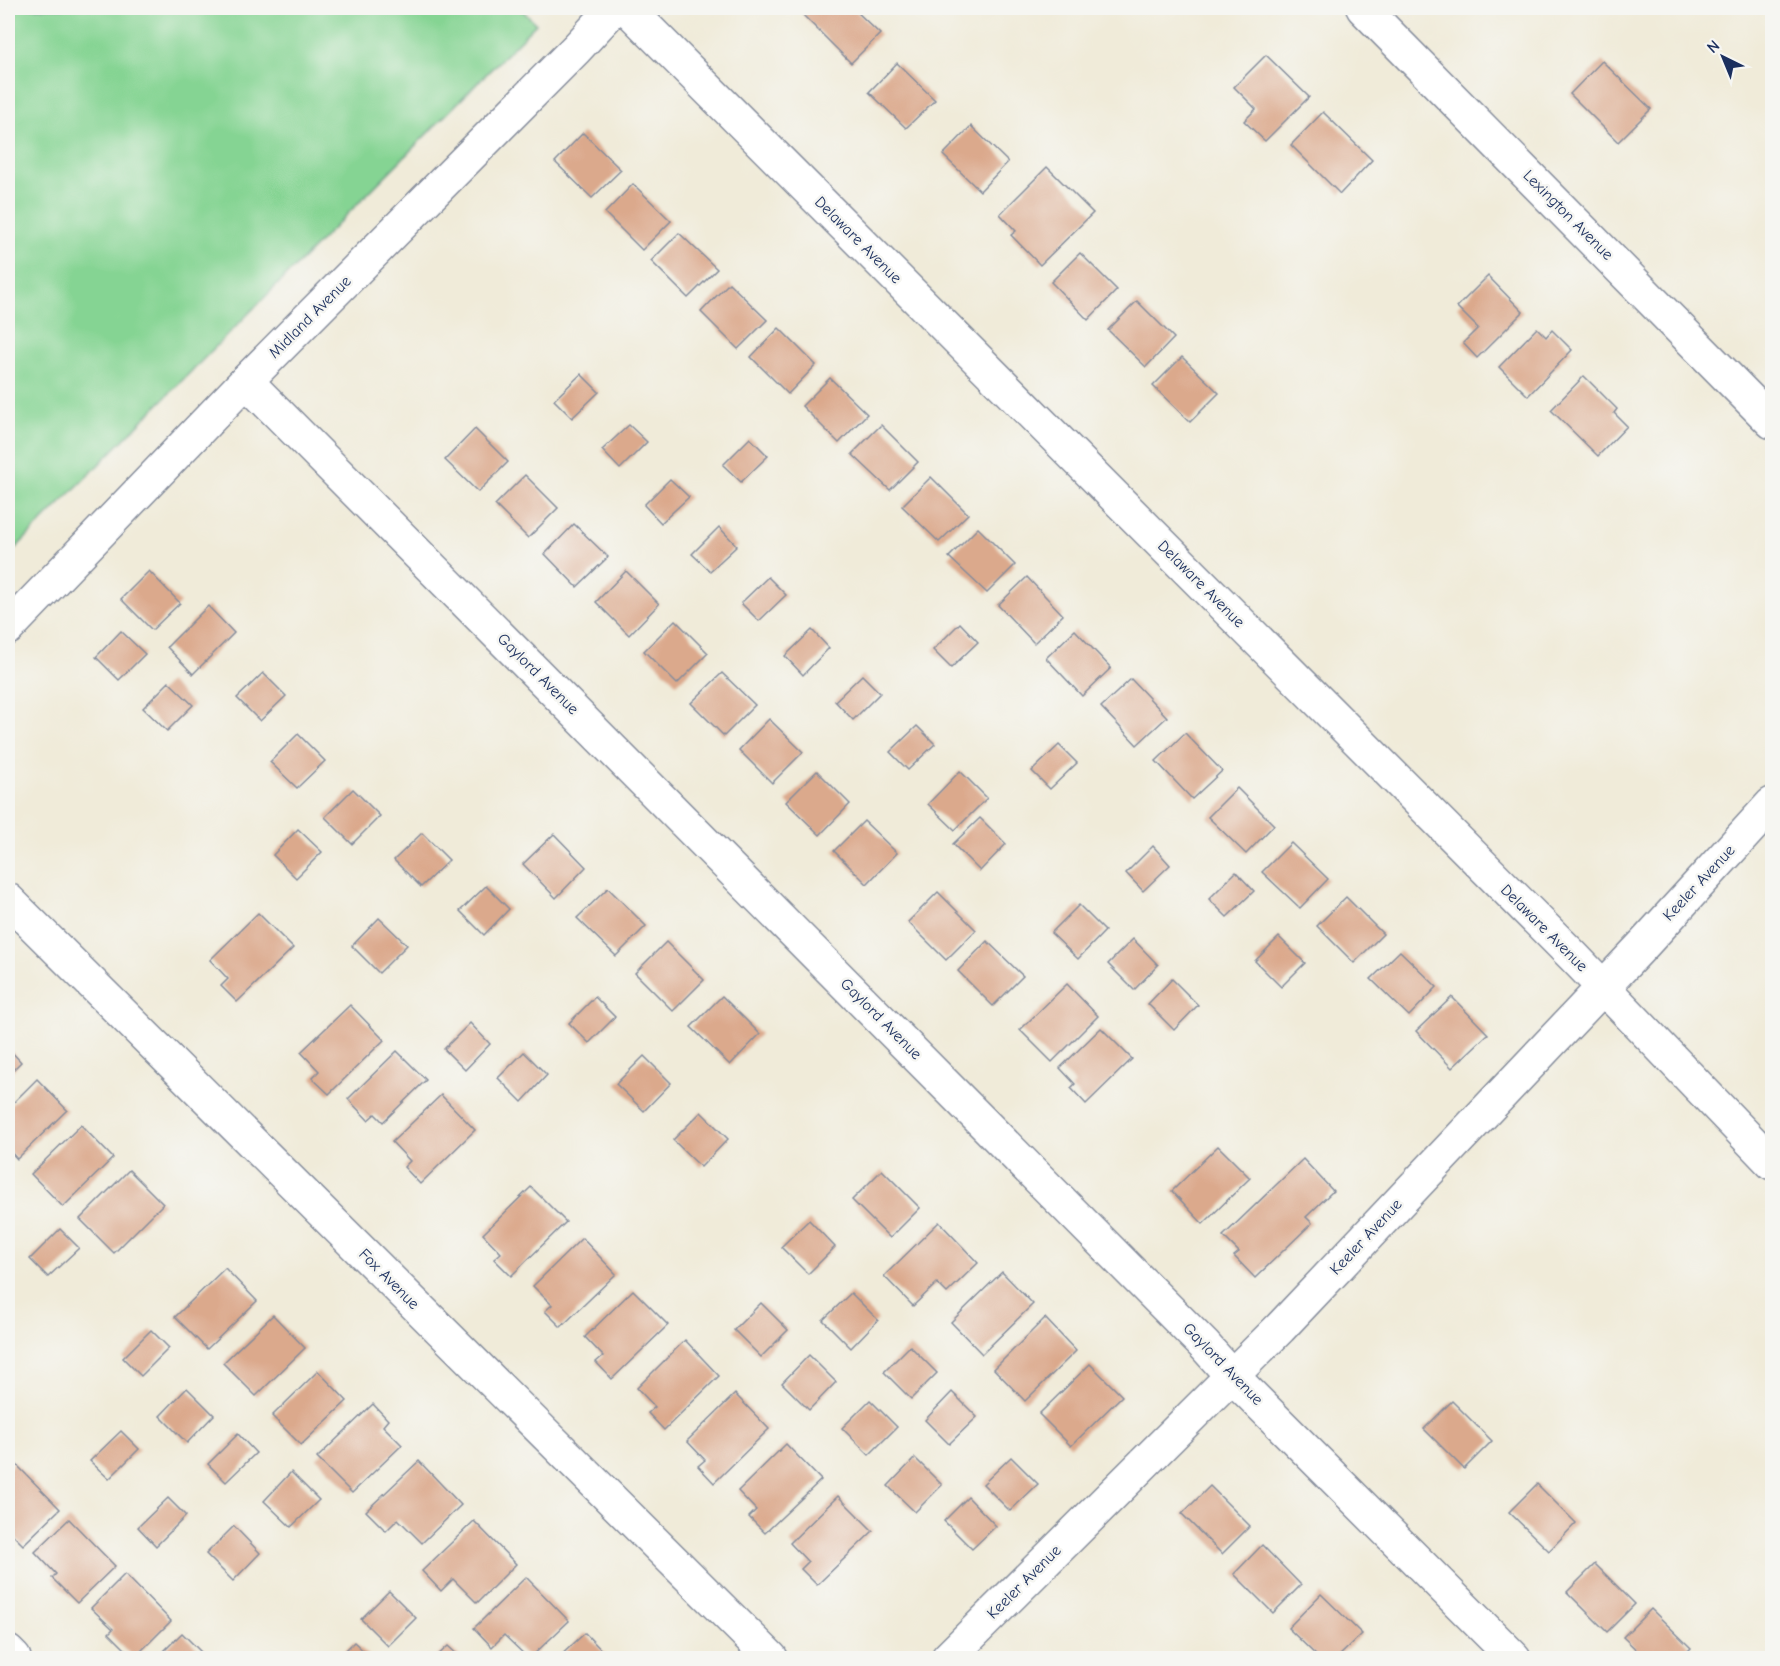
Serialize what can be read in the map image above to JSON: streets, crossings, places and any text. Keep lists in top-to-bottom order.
{
  "streets": {
    "street": [
      "Lexington Avenue",
      "Delaware Avenue",
      "Midland Avenue",
      "Gaylord Avenue",
      "Keeler Avenue",
      "Fox Avenue"
    ]
  },
  "crossings": [
    ["Delaware Avenue", "Keeler Avenue"],
    ["Midland Avenue", "Gaylord Avenue"],
    ["Gaylord Avenue", "Keeler Avenue"]
  ],
  "north": "top left"
}
